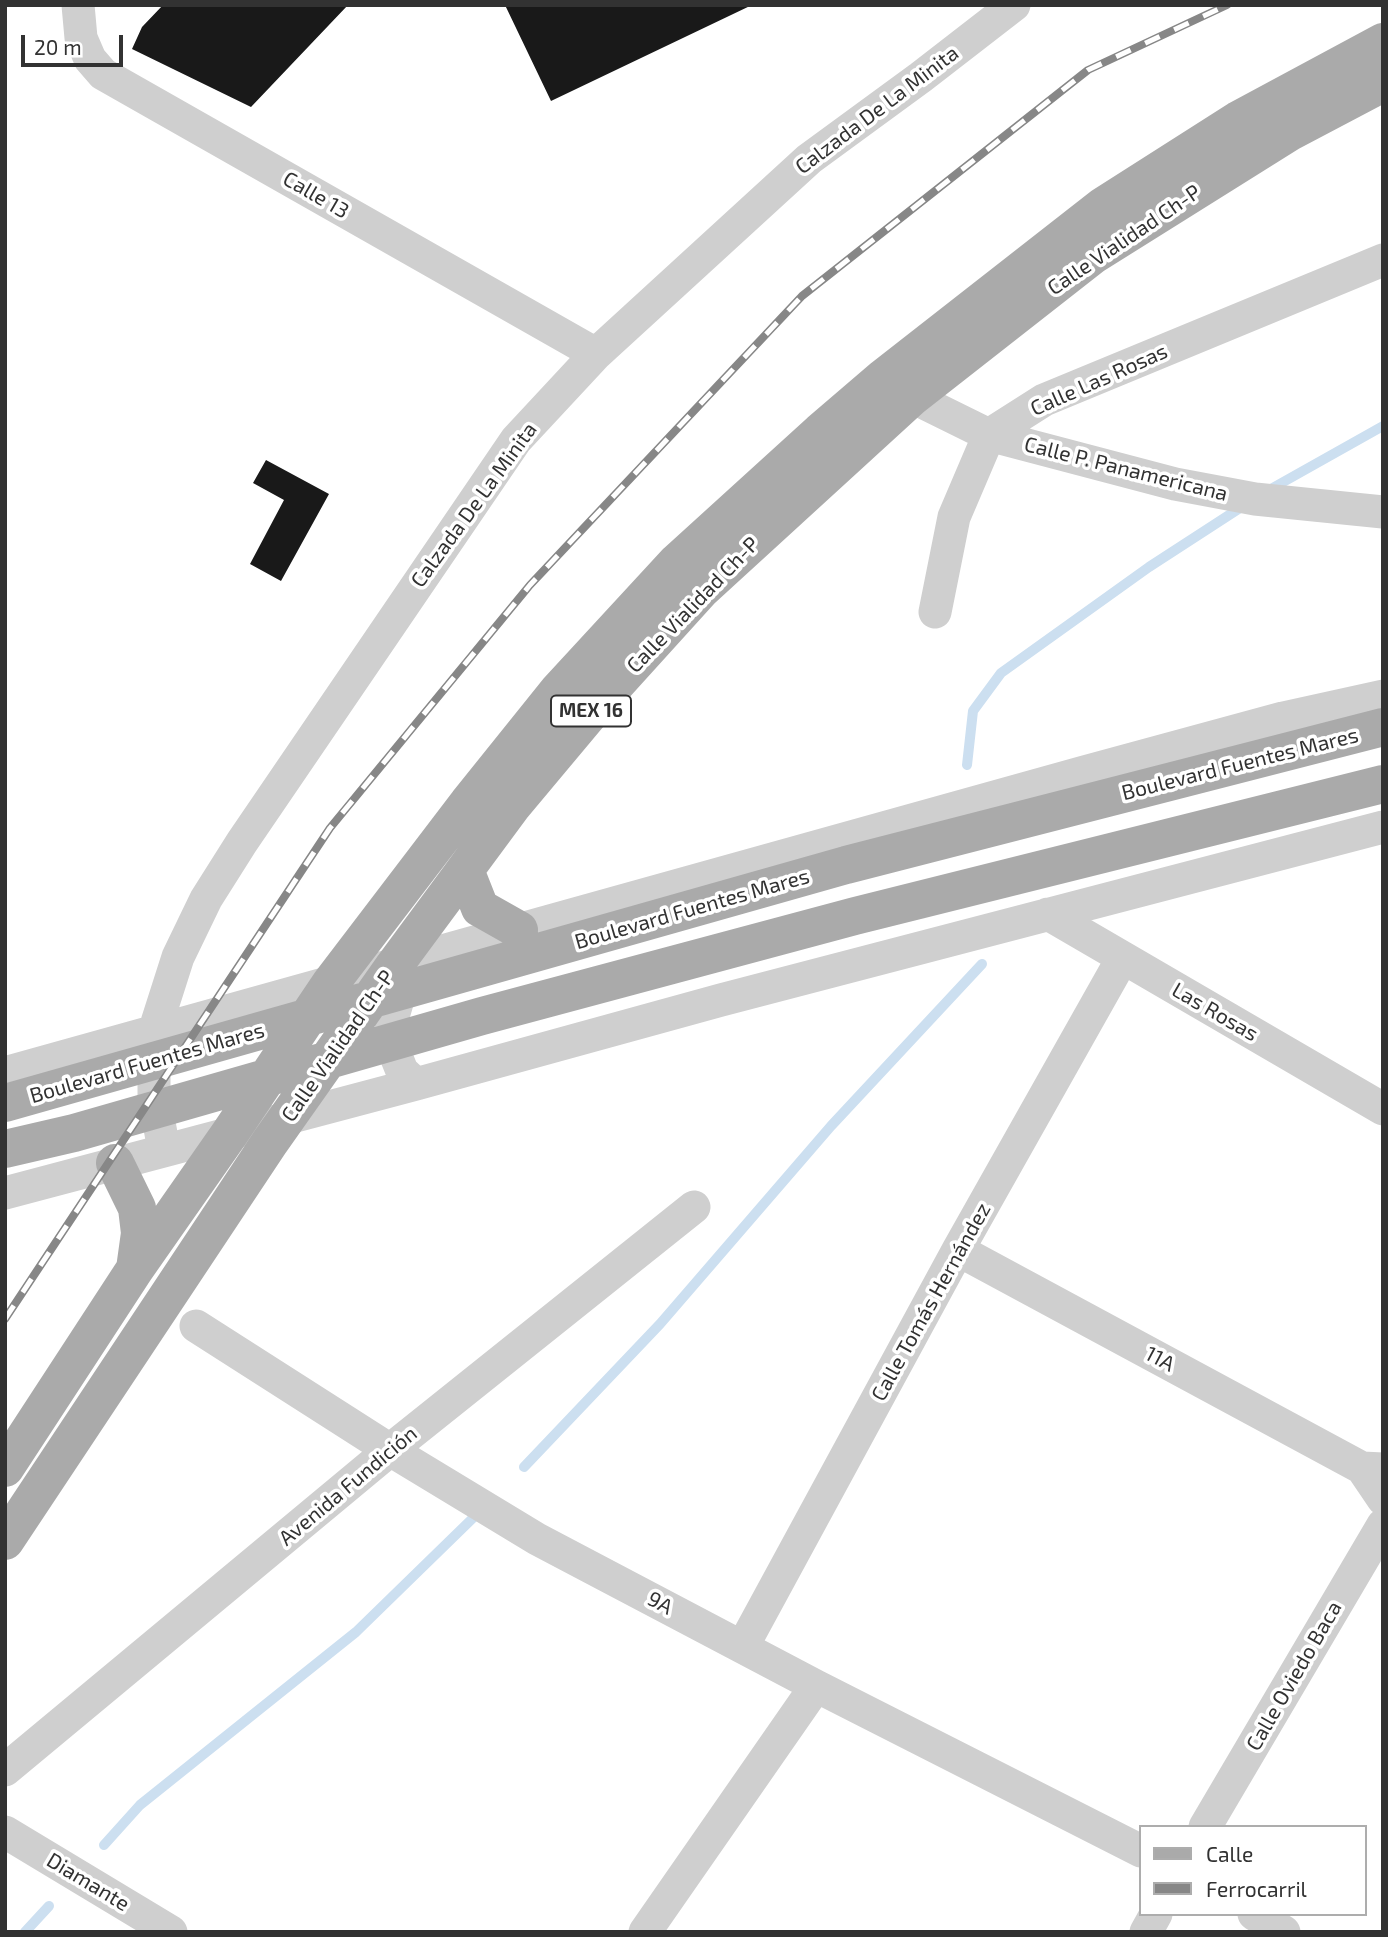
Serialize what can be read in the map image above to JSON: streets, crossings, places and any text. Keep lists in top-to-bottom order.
{
  "streets": {
    "main road": ["Calle Vialidad Ch-P", "MEX 16", "Boulevard Fuentes Mares"],
    "street": [
      "Calzada De La Minita",
      "Calle 13",
      "Calle Las Rosas",
      "Calle P. Panamericana",
      "Las Rosas",
      "Calle Tomás Hernández",
      "11A",
      "Avenida Fundición",
      "9A",
      "Calle Oviedo Baca",
      "Diamante"
    ]
  },
  "crossings": [
    ["Calzada De La Minita", "Calle 13"],
    ["Calle Vialidad Ch-P", "Calle P. Panamericana"],
    ["Calle Las Rosas", "Calle P. Panamericana"],
    ["Las Rosas", "Calle Tomás Hernández"],
    ["Calle Tomás Hernández", "11A"],
    ["Calle Tomás Hernández", "9A"],
    ["Avenida Fundición", "9A"]
  ],
  "legend": ["Calle", "Ferrocarril"],
  "scale_bar": "20 m"
}
